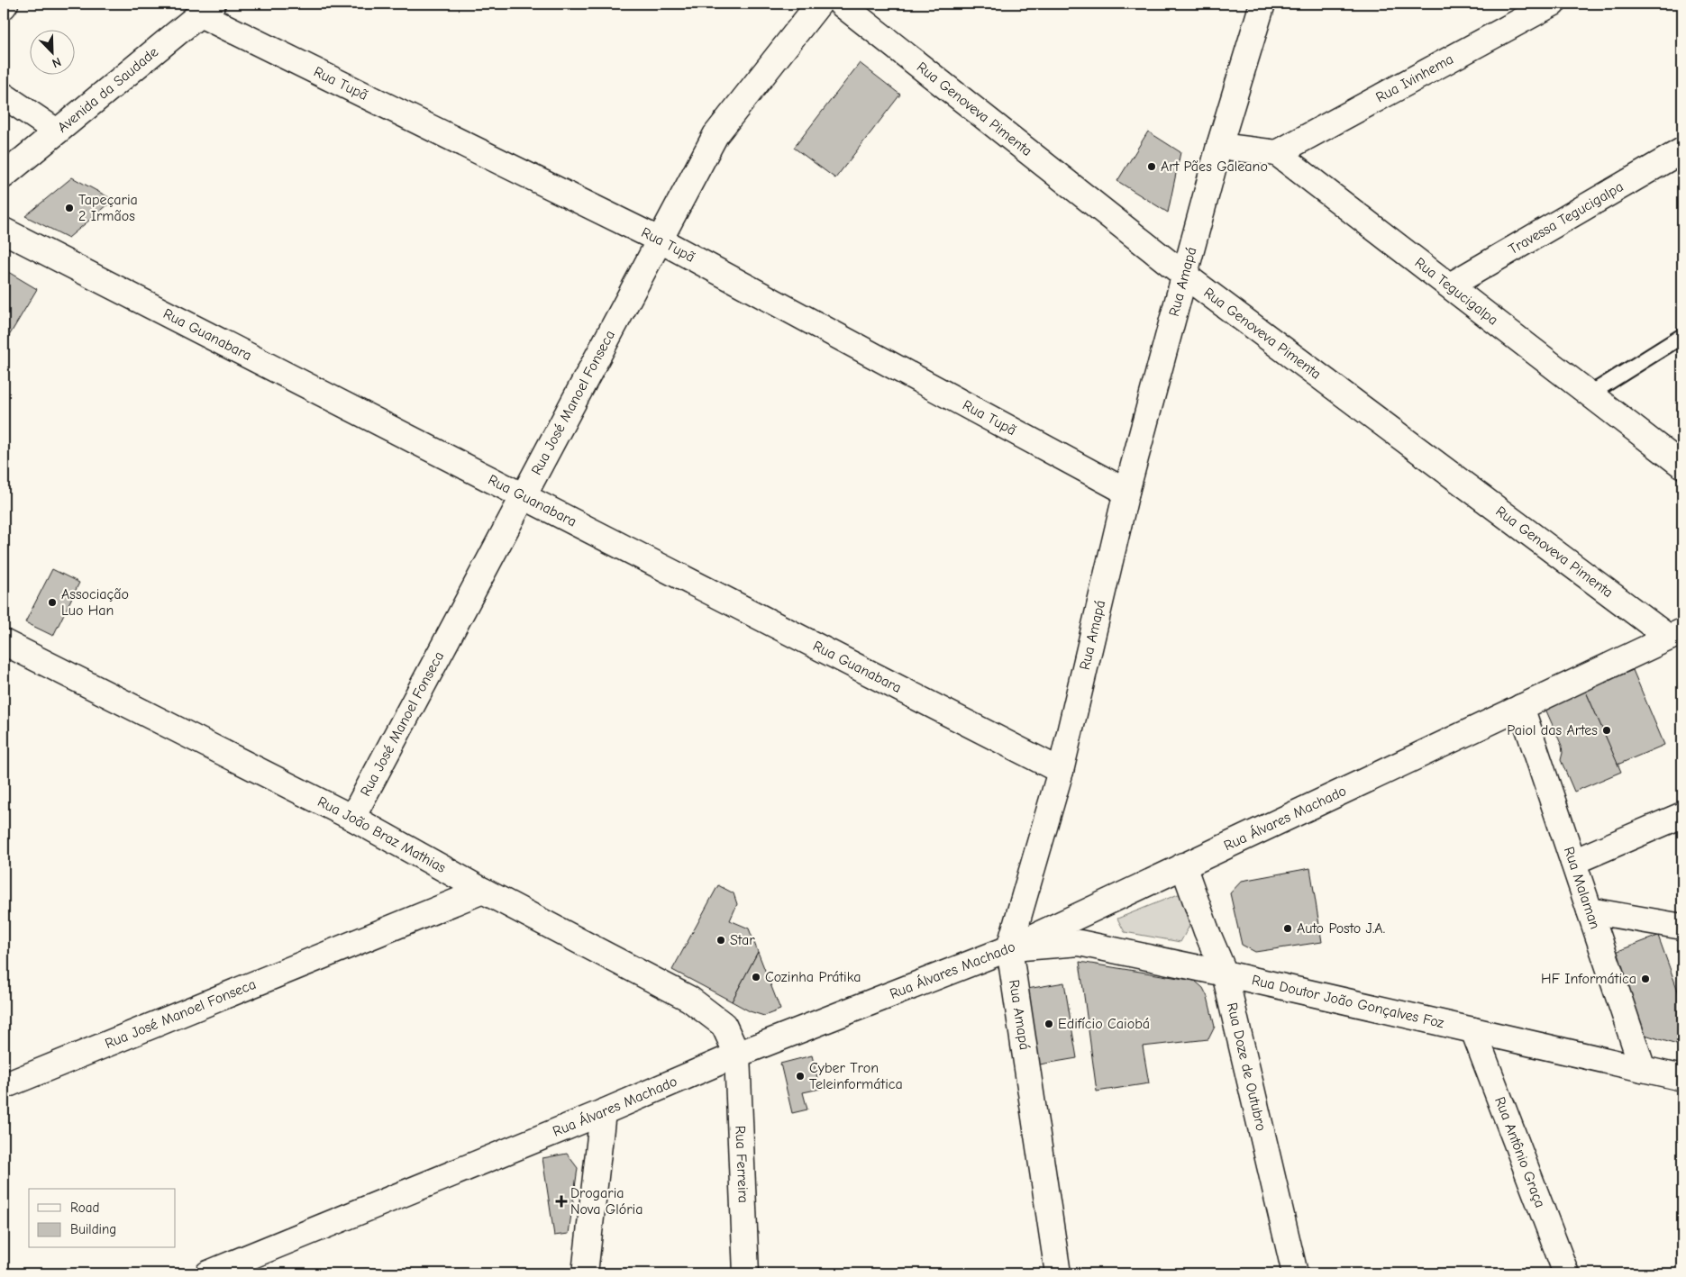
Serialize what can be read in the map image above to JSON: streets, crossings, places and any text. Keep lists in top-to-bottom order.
{
  "streets": {
    "street": [
      "Rua Ivinhema",
      "Rua Tupã",
      "Avenida da Saudade",
      "Rua Genoveva Pimenta",
      "Travessa Tegucigalpa",
      "Rua Amapá",
      "Rua Tegucigalpa",
      "Rua Guanabara",
      "Rua José Manoel Fonseca",
      "Rua Álvares Machado",
      "Rua João Braz Mathias",
      "Rua Malaman",
      "Rua Doutor João Gonçalves Foz",
      "Rua Doze de Outubro",
      "Rua Antônio Graça",
      "Rua Ferreira"
    ]
  },
  "crossings": [
    ["Rua Ivinhema", "Rua Tegucigalpa"],
    ["Rua Tupã", "Avenida da Saudade"],
    ["Rua Tupã", "Rua Amapá"],
    ["Rua Tupã", "Rua José Manoel Fonseca"],
    ["Rua Genoveva Pimenta", "Rua Amapá"],
    ["Rua Genoveva Pimenta", "Rua Álvares Machado"],
    ["Travessa Tegucigalpa", "Rua Tegucigalpa"],
    ["Rua Amapá", "Rua Guanabara"],
    ["Rua Amapá", "Rua Álvares Machado"],
    ["Rua Amapá", "Rua Doutor João Gonçalves Foz"],
    ["Rua Guanabara", "Rua José Manoel Fonseca"],
    ["Rua José Manoel Fonseca", "Rua João Braz Mathias"],
    ["Rua Álvares Machado", "Rua João Braz Mathias"],
    ["Rua Álvares Machado", "Rua Malaman"],
    ["Rua Álvares Machado", "Rua Doutor João Gonçalves Foz"],
    ["Rua Álvares Machado", "Rua Doze de Outubro"],
    ["Rua Álvares Machado", "Rua Ferreira"],
    ["Rua João Braz Mathias", "Rua Ferreira"],
    ["Rua Malaman", "Rua Doutor João Gonçalves Foz"],
    ["Rua Doutor João Gonçalves Foz", "Rua Doze de Outubro"],
    ["Rua Doutor João Gonçalves Foz", "Rua Antônio Graça"]
  ],
  "places": {
    "other": [
      "Art Pães Galeano",
      "Tapeçaria 2 Irmãos",
      "Associação Luo Han",
      "Paiol das Artes",
      "Auto Posto J.A.",
      "Star",
      "Cozinha Prátika",
      "HF Informática",
      "Edifício Caiobá",
      "Cyber Tron Teleinformática"
    ],
    "health": ["Drogaria Nova Glória"]
  },
  "legend": ["Road", "Building"],
  "north": "bottom right"
}
